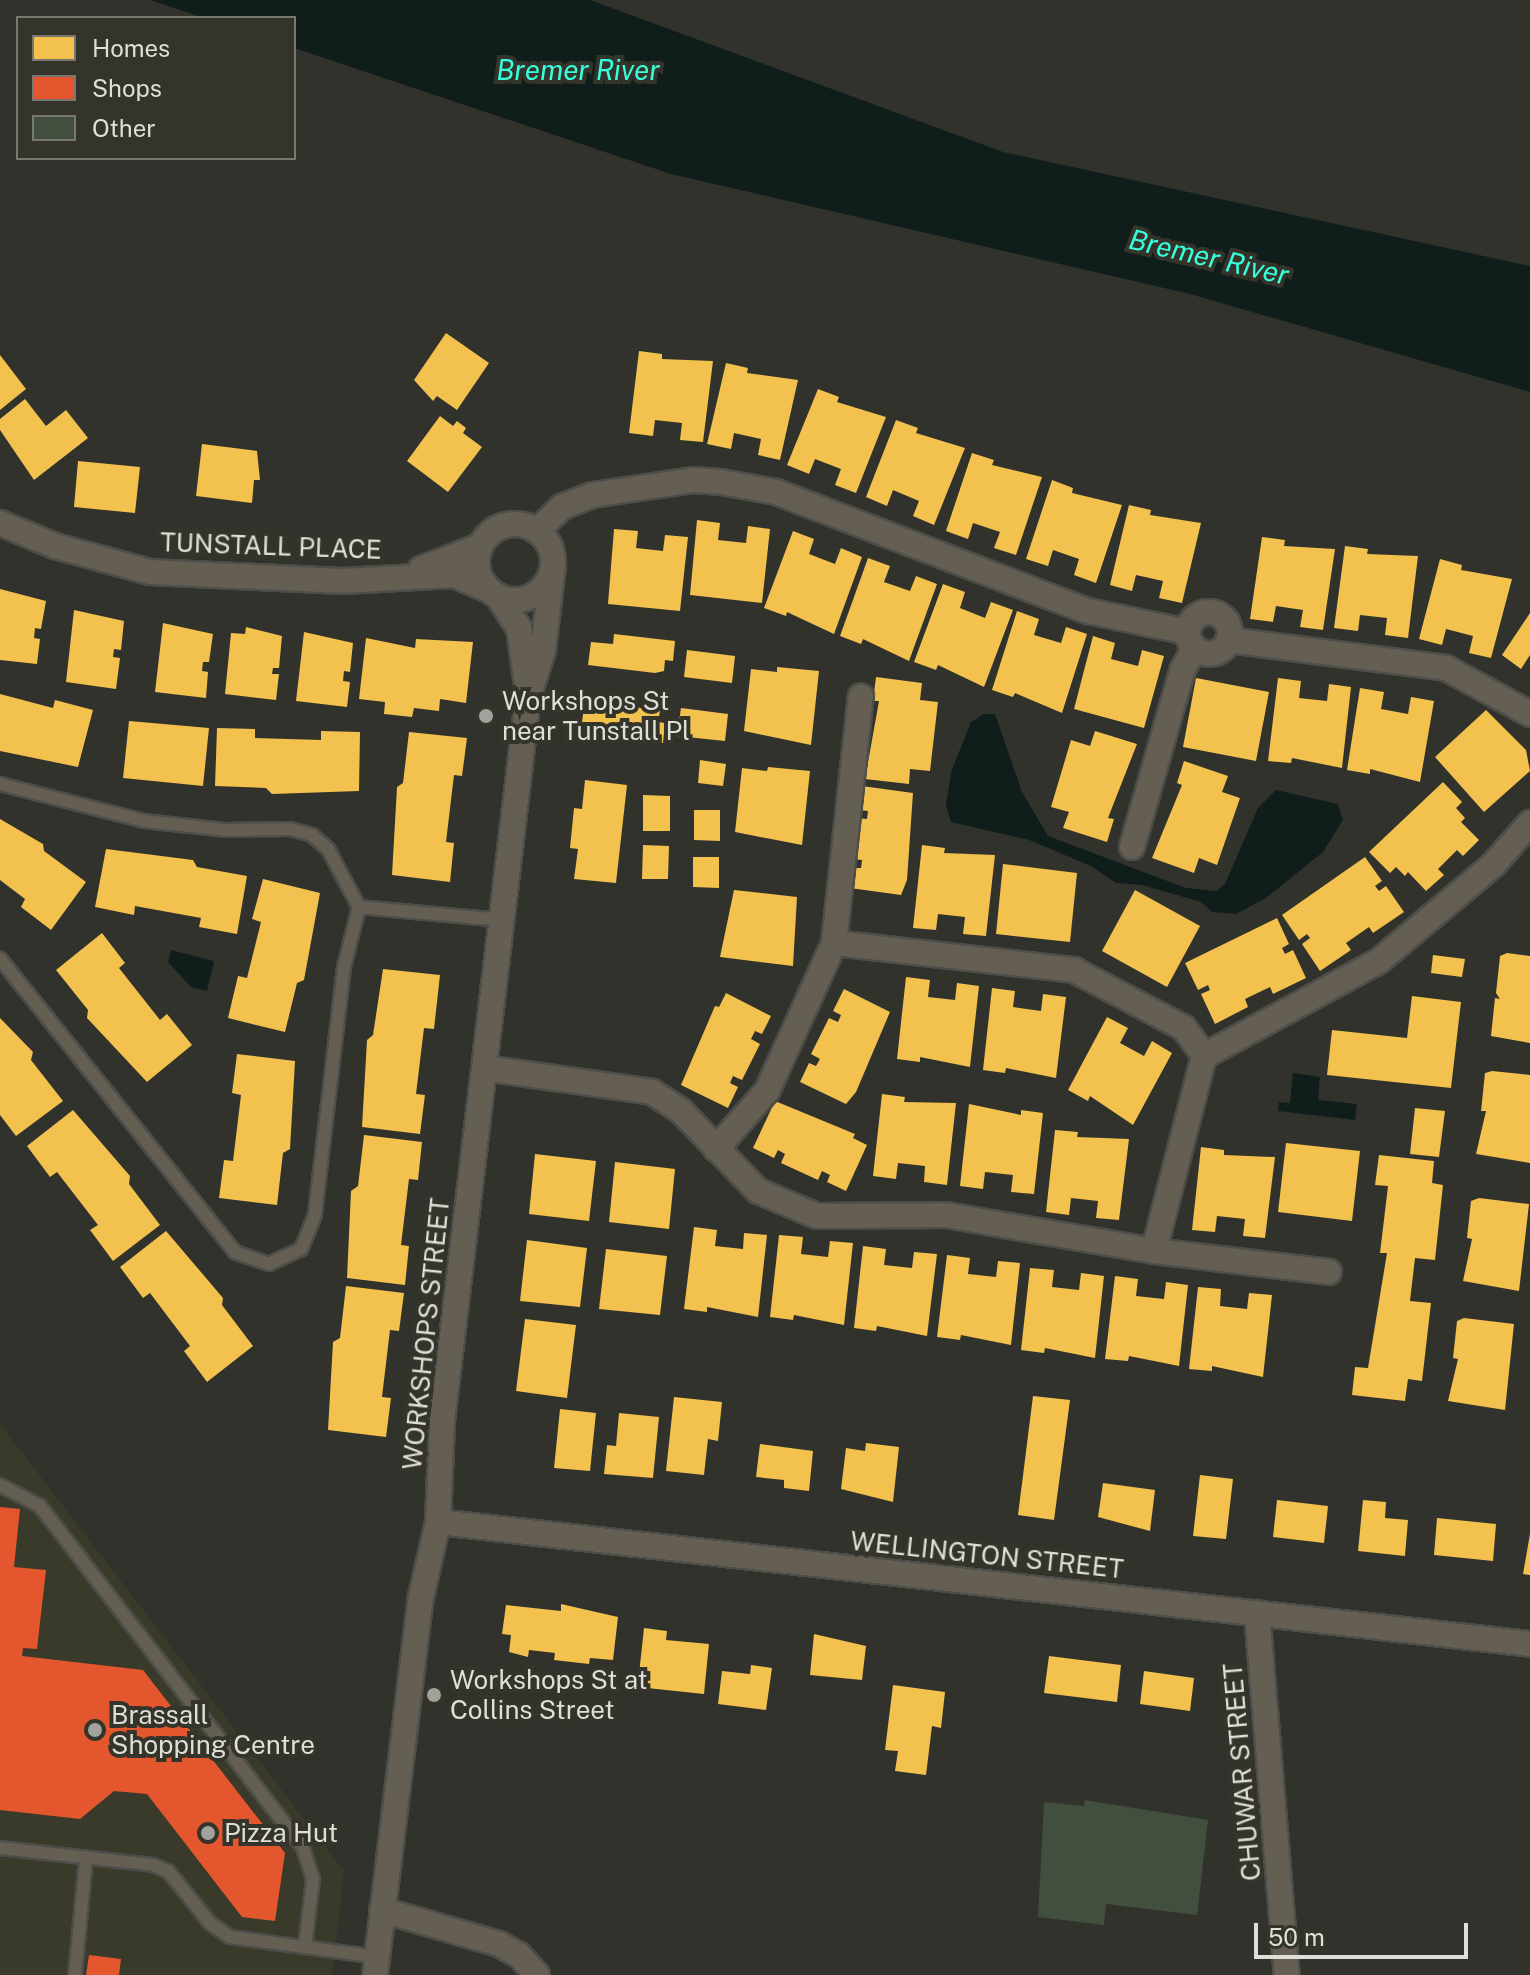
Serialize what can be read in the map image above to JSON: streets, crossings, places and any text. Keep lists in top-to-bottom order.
{
  "streets": {
    "street": [
      "TUNSTALL PLACE",
      "WORKSHOPS STREET",
      "WELLINGTON STREET",
      "CHUWAR STREET"
    ]
  },
  "crossings": [
    ["TUNSTALL PLACE", "WORKSHOPS STREET"],
    ["WORKSHOPS STREET", "WELLINGTON STREET"],
    ["WELLINGTON STREET", "CHUWAR STREET"]
  ],
  "water": ["Bremer River"],
  "places": [
    "Workshops St near Tunstall Pl",
    "Workshops St at Collins Street",
    "Brassall Shopping Centre",
    "Pizza Hut"
  ],
  "legend": ["Homes", "Shops", "Other"],
  "scale_bar": "50 m"
}
